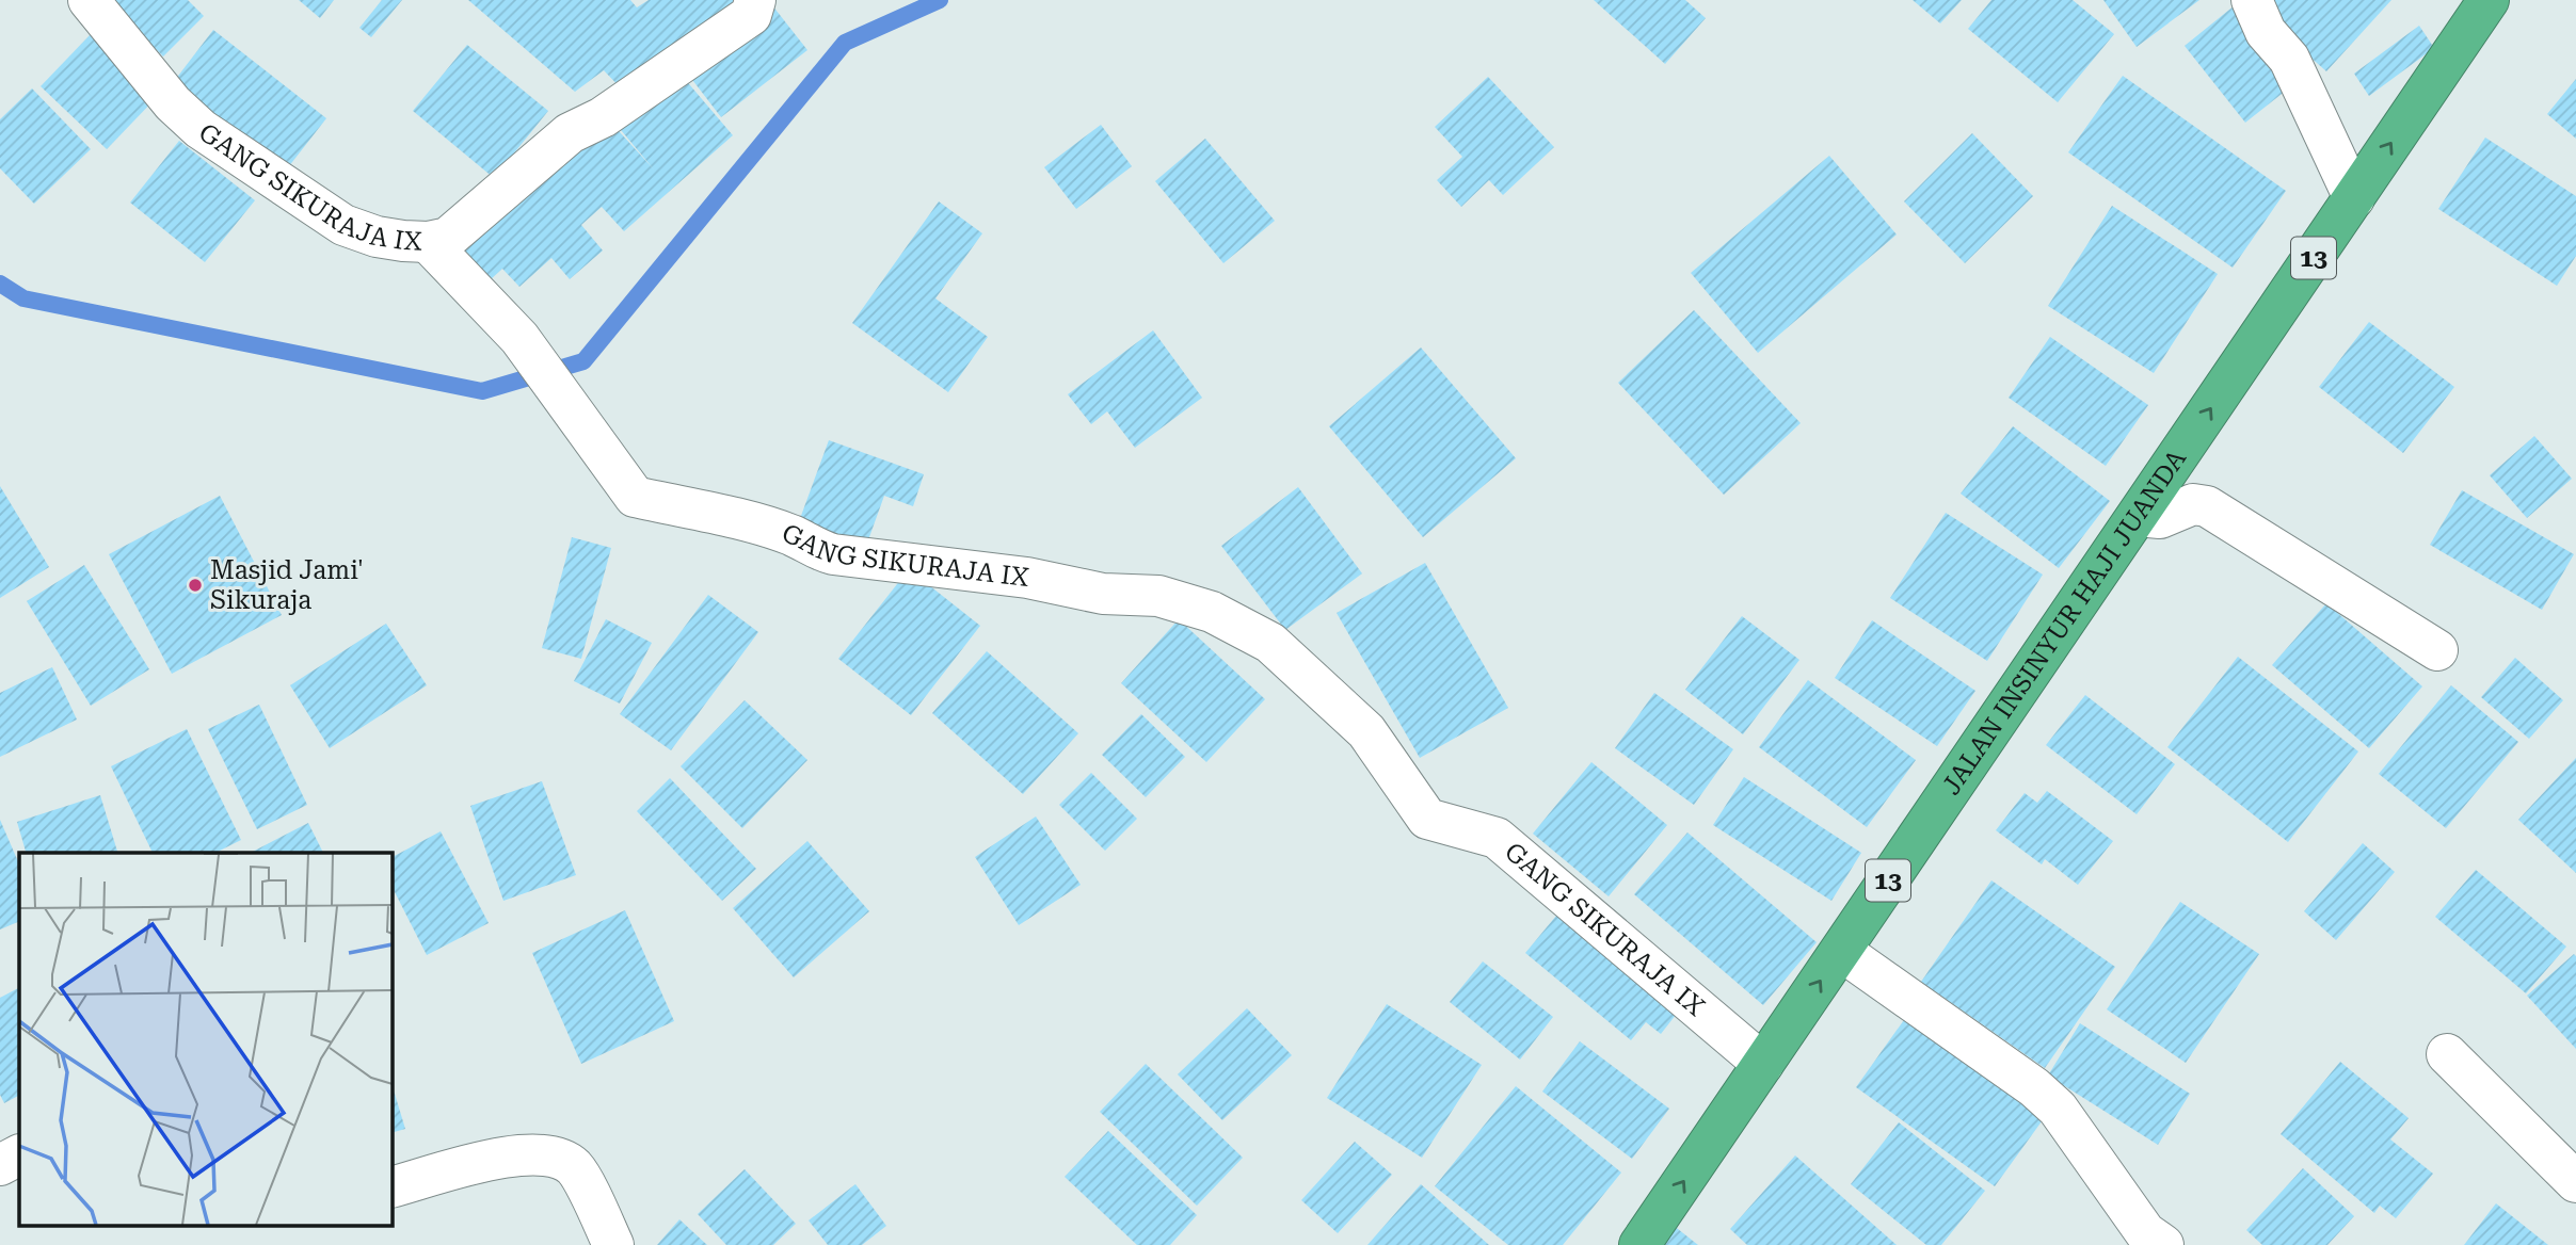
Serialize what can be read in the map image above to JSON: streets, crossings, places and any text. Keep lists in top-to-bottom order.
{
  "streets": {
    "highway": ["13", "JALAN INSINYUR HAJI JUANDA"],
    "street": ["GANG SIKURAJA IX"]
  },
  "crossings": [
    ["GANG SIKURAJA IX", "JALAN INSINYUR HAJI JUANDA"]
  ],
  "one_way": ["JALAN INSINYUR HAJI JUANDA"],
  "places": ["Masjid Jami' Sikuraja"]
}
